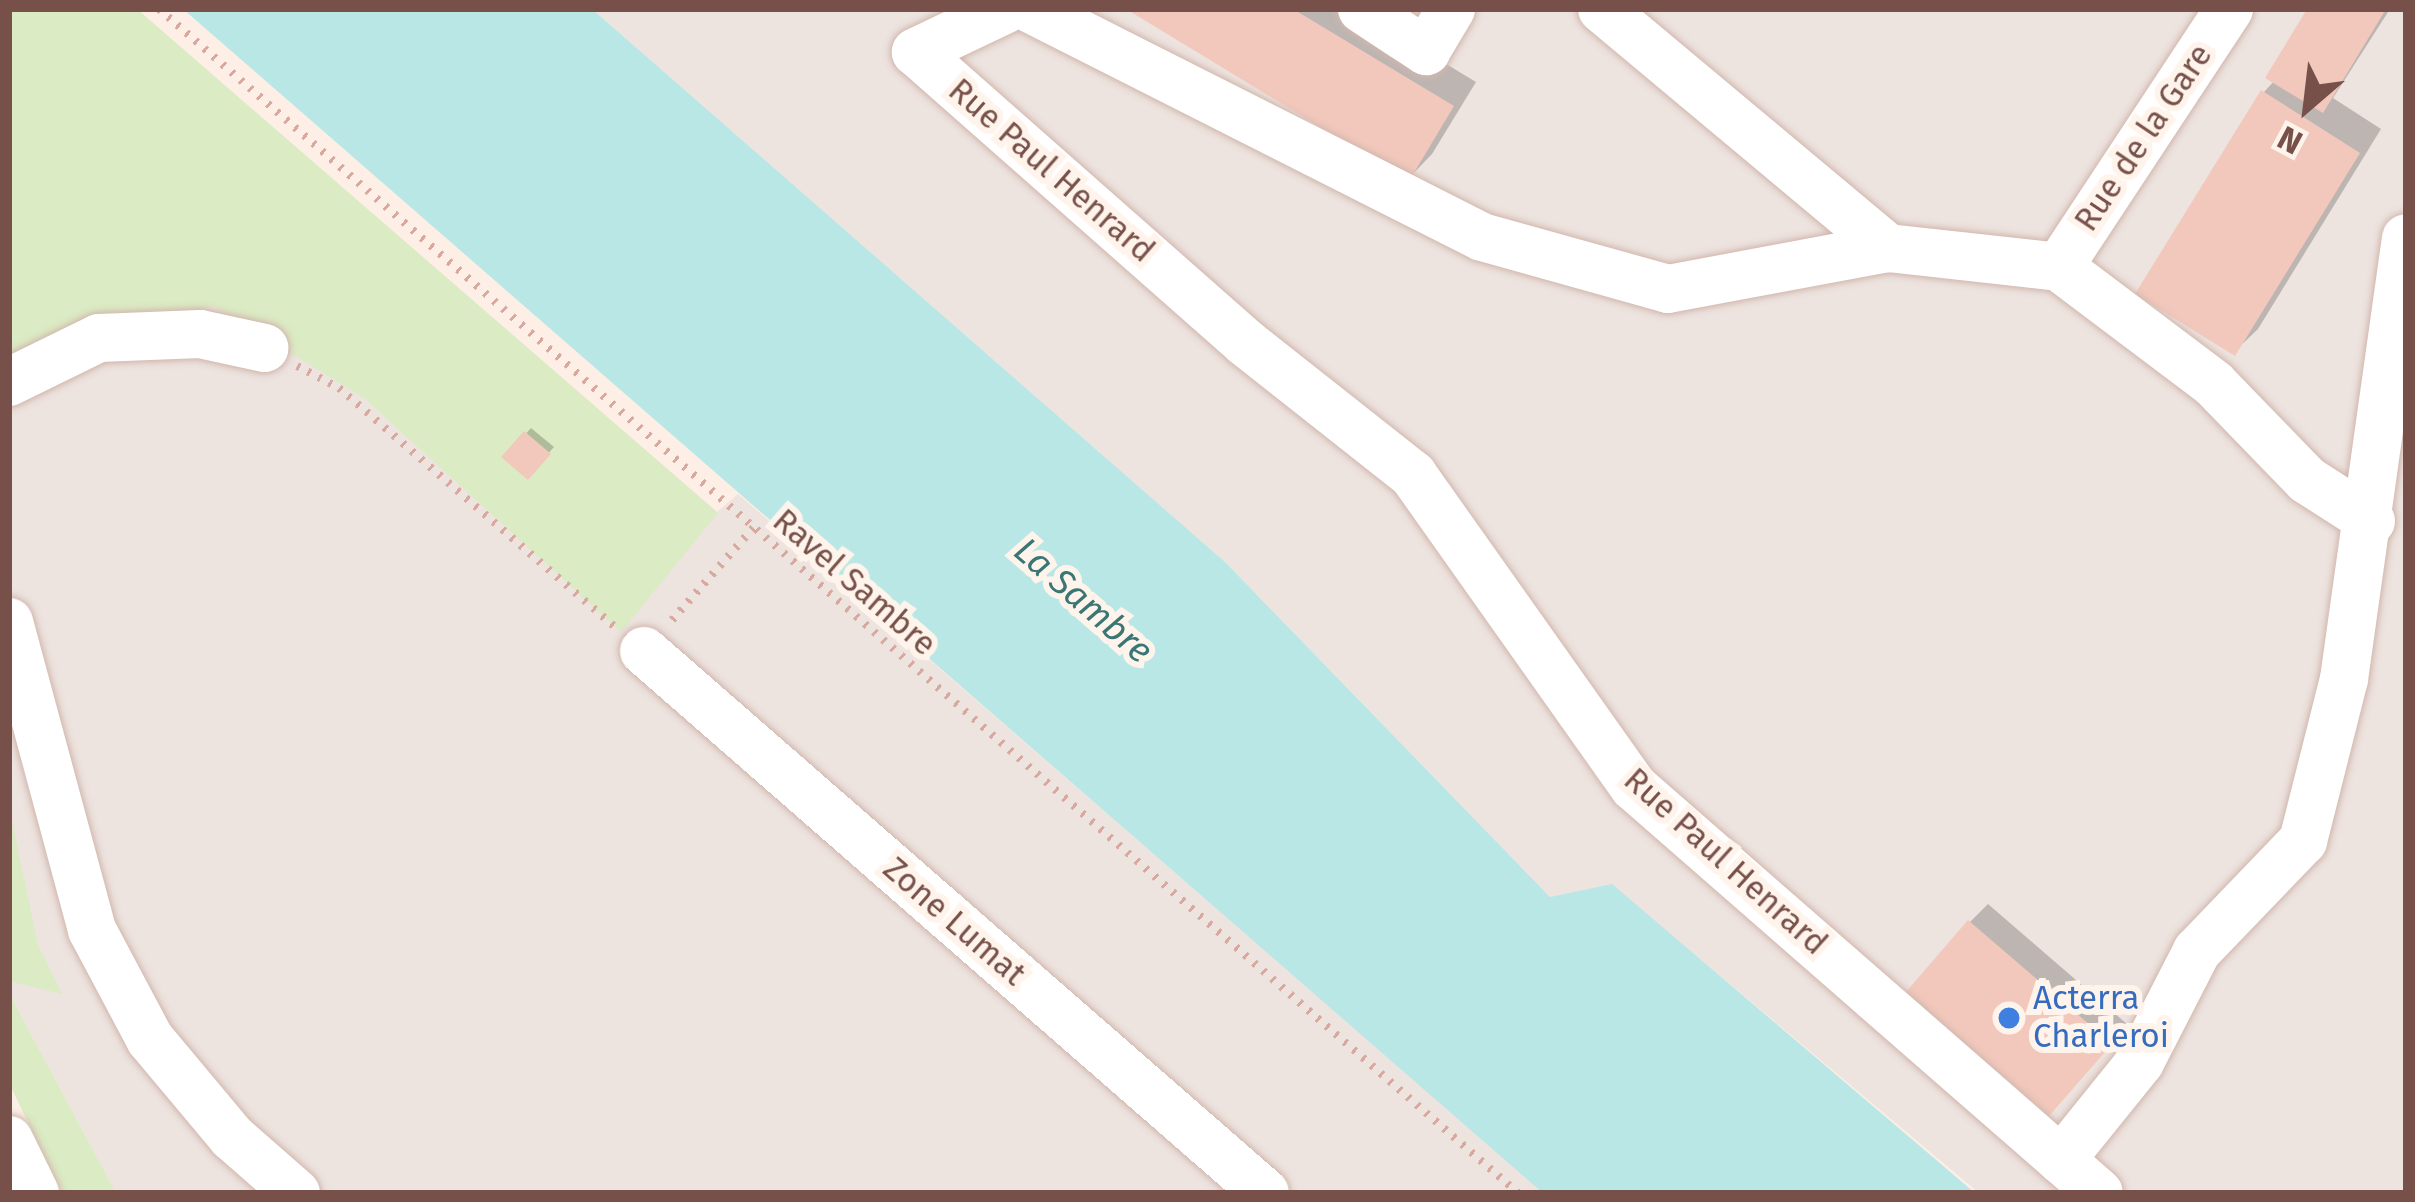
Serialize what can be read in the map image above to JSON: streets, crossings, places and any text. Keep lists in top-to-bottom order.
{
  "streets": {
    "street": ["Rue de la Gare", "Rue Paul Henrard", "Zone Lumat"],
    "path": ["Ravel Sambre"]
  },
  "water": ["La Sambre"],
  "places": ["Acterra Charleroi"],
  "north": "bottom left"
}
